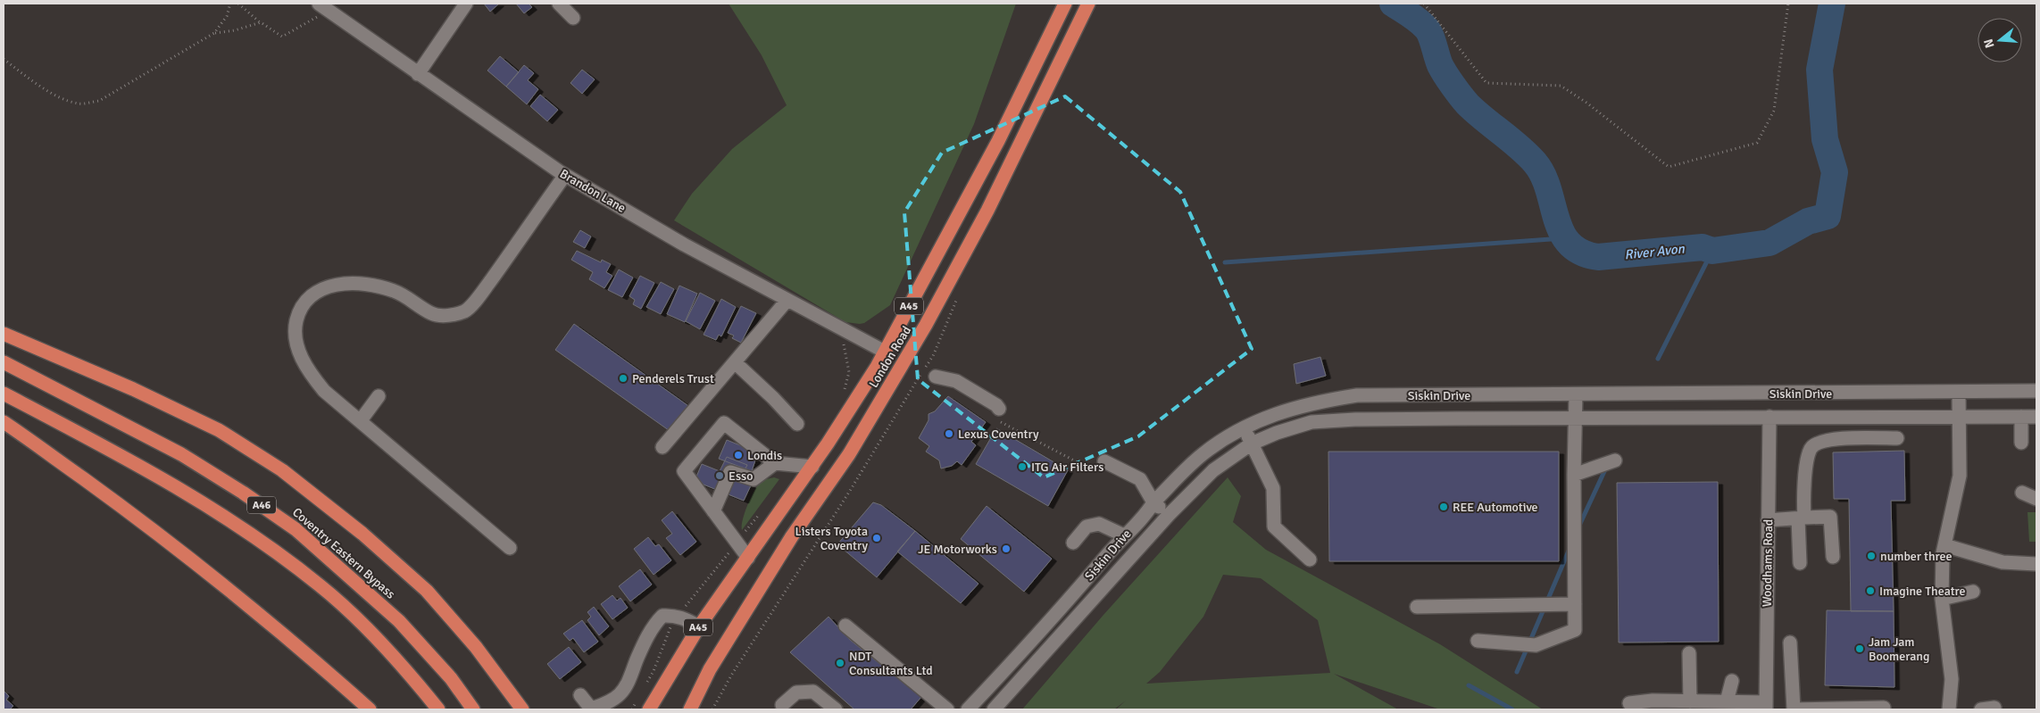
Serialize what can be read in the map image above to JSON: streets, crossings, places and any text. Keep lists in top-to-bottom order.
{
  "streets": {
    "highway": [
      "A45",
      "London Road",
      "A46",
      "Coventry Eastern Bypass"
    ],
    "street": ["Brandon Lane", "Siskin Drive", "Woodhams Road"]
  },
  "crossings": [
    ["Brandon Lane", "London Road"],
    ["Siskin Drive", "Woodhams Road"]
  ],
  "water": ["River Avon"],
  "places": [
    "Penderels Trust",
    "Lexus Coventry",
    "Londis",
    "ITG Air Filters",
    "Esso",
    "REE Automotive",
    "Listers Toyota Coventry",
    "JE Motorworks",
    "number three",
    "Imagine Theatre",
    "Jam Jam Boomerang",
    "NDT Consultants Ltd"
  ],
  "north": "left"
}
